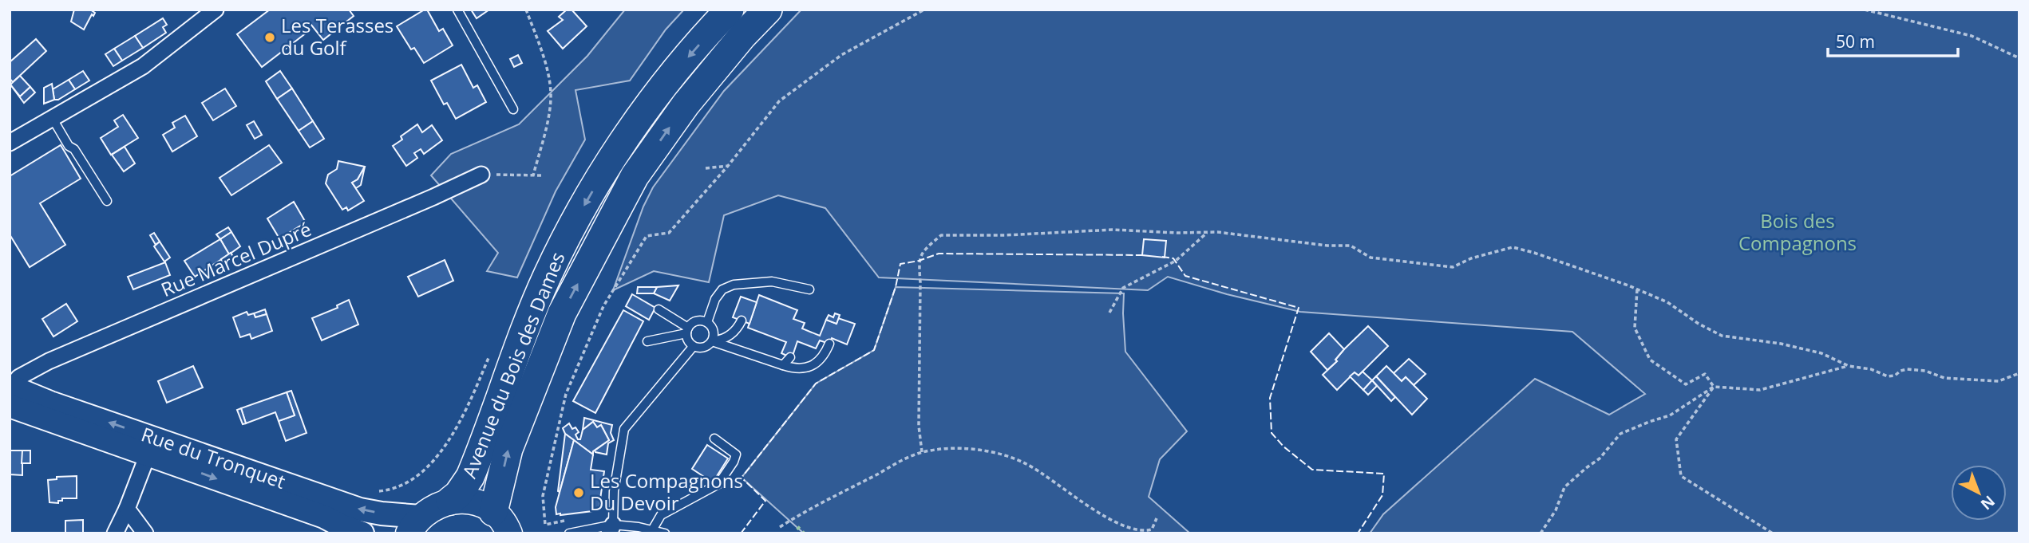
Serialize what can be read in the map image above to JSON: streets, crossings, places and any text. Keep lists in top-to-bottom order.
{
  "streets": {
    "highway": ["Avenue du Bois des Dames"],
    "street": ["Rue Marcel Dupré", "Rue du Tronquet"]
  },
  "crossings": [
    ["Rue Marcel Dupré", "Rue du Tronquet"]
  ],
  "parks": ["Bois des Compagnons"],
  "places": ["Les Terasses du Golf", "Les Compagnons Du Devoir"],
  "scale_bar": "50 m",
  "north": "bottom right"
}
